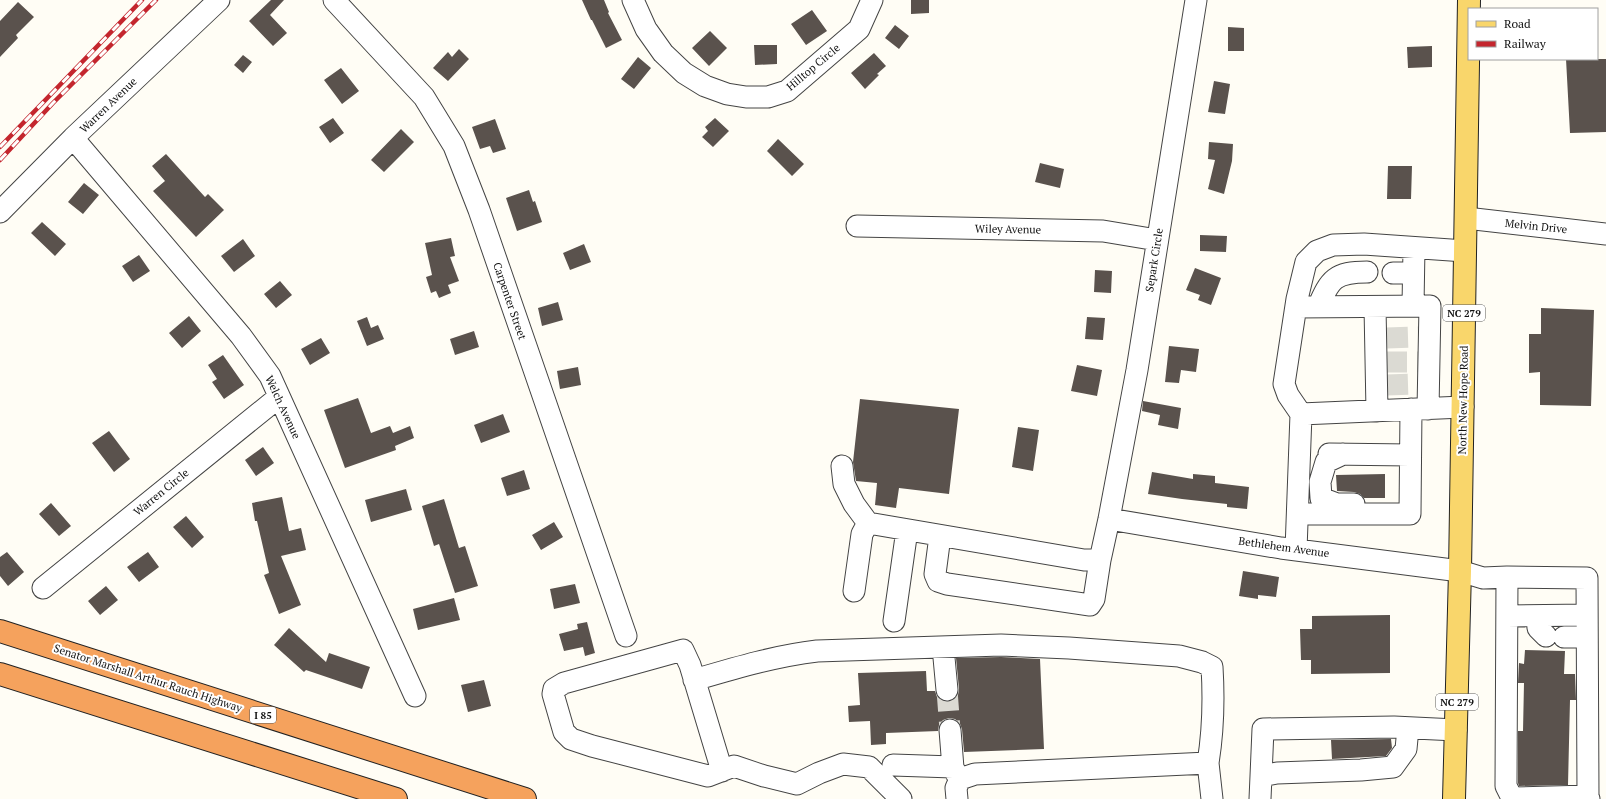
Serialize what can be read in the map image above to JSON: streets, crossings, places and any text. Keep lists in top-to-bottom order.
{
  "streets": {
    "highway": ["Senator Marshall Arthur Rauch Highway", "I 85"],
    "main road": ["NC 279", "North New Hope Road"],
    "street": [
      "Hilltop Circle",
      "Warren Avenue",
      "Melvin Drive",
      "Wiley Avenue",
      "Separk Circle",
      "Carpenter Street",
      "Welch Avenue",
      "Warren Circle",
      "Bethlehem Avenue"
    ]
  },
  "crossings": [
    ["Warren Avenue", "Welch Avenue"],
    ["Melvin Drive", "North New Hope Road"],
    ["Wiley Avenue", "Separk Circle"],
    ["Separk Circle", "Bethlehem Avenue"],
    ["North New Hope Road", "Bethlehem Avenue"],
    ["Welch Avenue", "Warren Circle"]
  ],
  "legend": ["Road", "Railway"]
}
